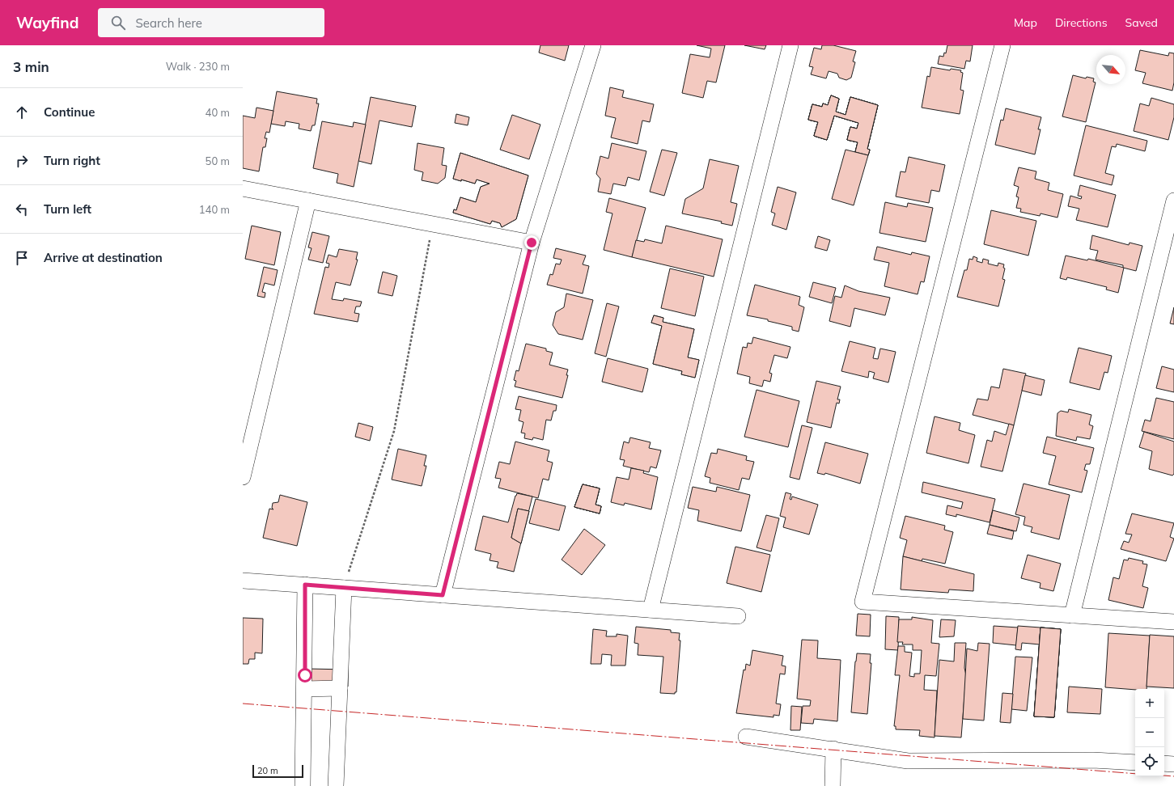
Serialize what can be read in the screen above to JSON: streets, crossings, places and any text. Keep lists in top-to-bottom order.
{
  "scale_bar": "20 m",
  "north": "bottom right",
  "page": {
    "header": "Wayfind",
    "search": "Search here",
    "nav": ["Map", "Directions", "Saved"],
    "heading": ["3 min", "Walk · 230 m"],
    "list": [
      ["Continue", "40 m"],
      ["Turn right", "50 m"],
      ["Turn left", "140 m"],
      "Arrive at destination"
    ],
    "map_buttons": ["+", "−"],
    "scale": "20 m"
  }
}
